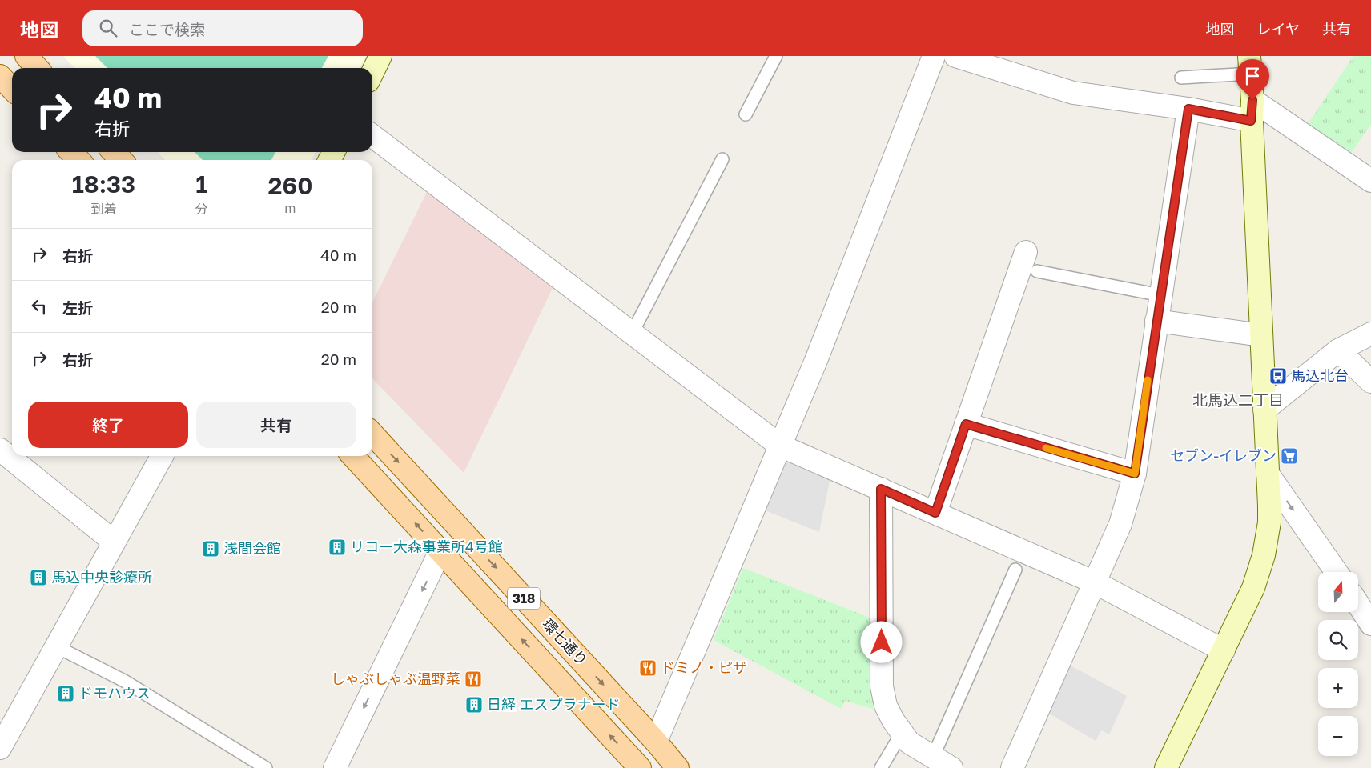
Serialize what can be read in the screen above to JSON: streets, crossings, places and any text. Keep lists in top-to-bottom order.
{
  "streets": {
    "main road": ["318", "環七通り"]
  },
  "districts": ["北馬込二丁目"],
  "places": {
    "bus stop": ["馬込北台"],
    "supermarket": ["セブン-イレブン"],
    "building": [
      "リコー大森事業所4号館",
      "浅間会館",
      "馬込中央診療所",
      "ドモハウス",
      "日経 エスプラナード"
    ],
    "restaurant": ["ドミノ・ピザ", "しゃぶしゃぶ温野菜"]
  },
  "north": "top",
  "page": {
    "header": "地図",
    "search": "ここで検索",
    "nav": ["地図", "レイヤ", "共有"],
    "turn": ["40 m", "右折"],
    "eta": [
      "18:33",
      "到着",
      "1",
      "分",
      "260",
      "m"
    ],
    "list": [
      {
        "name": "右折",
        "value": "40 m"
      },
      {
        "name": "左折",
        "value": "20 m"
      },
      {
        "name": "右折",
        "value": "20 m"
      }
    ],
    "buttons": ["終了", "共有"],
    "map_buttons": ["+", "−"]
  }
}
